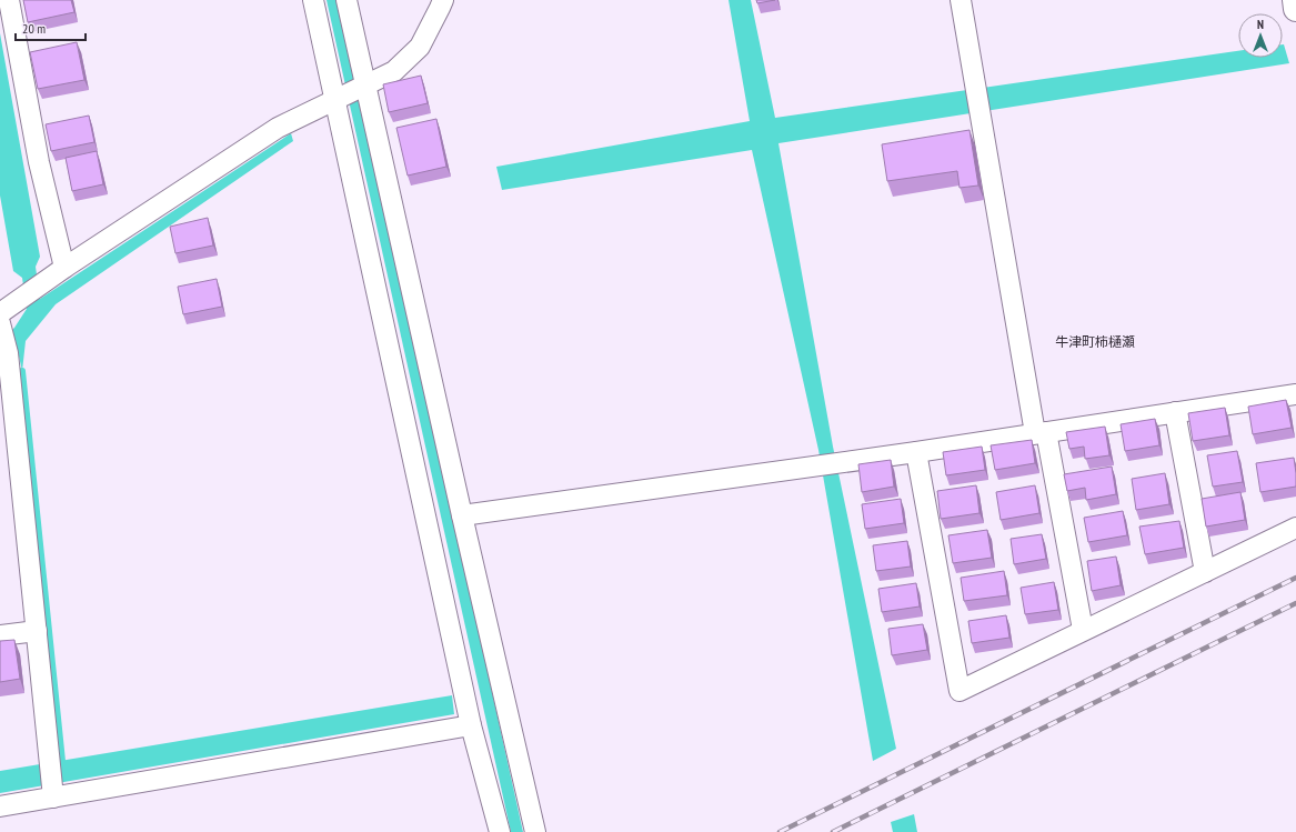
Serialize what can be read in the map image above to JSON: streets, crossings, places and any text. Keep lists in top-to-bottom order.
{
  "districts": ["牛津町柿樋瀬"],
  "scale_bar": "20 m",
  "north": "top"
}
